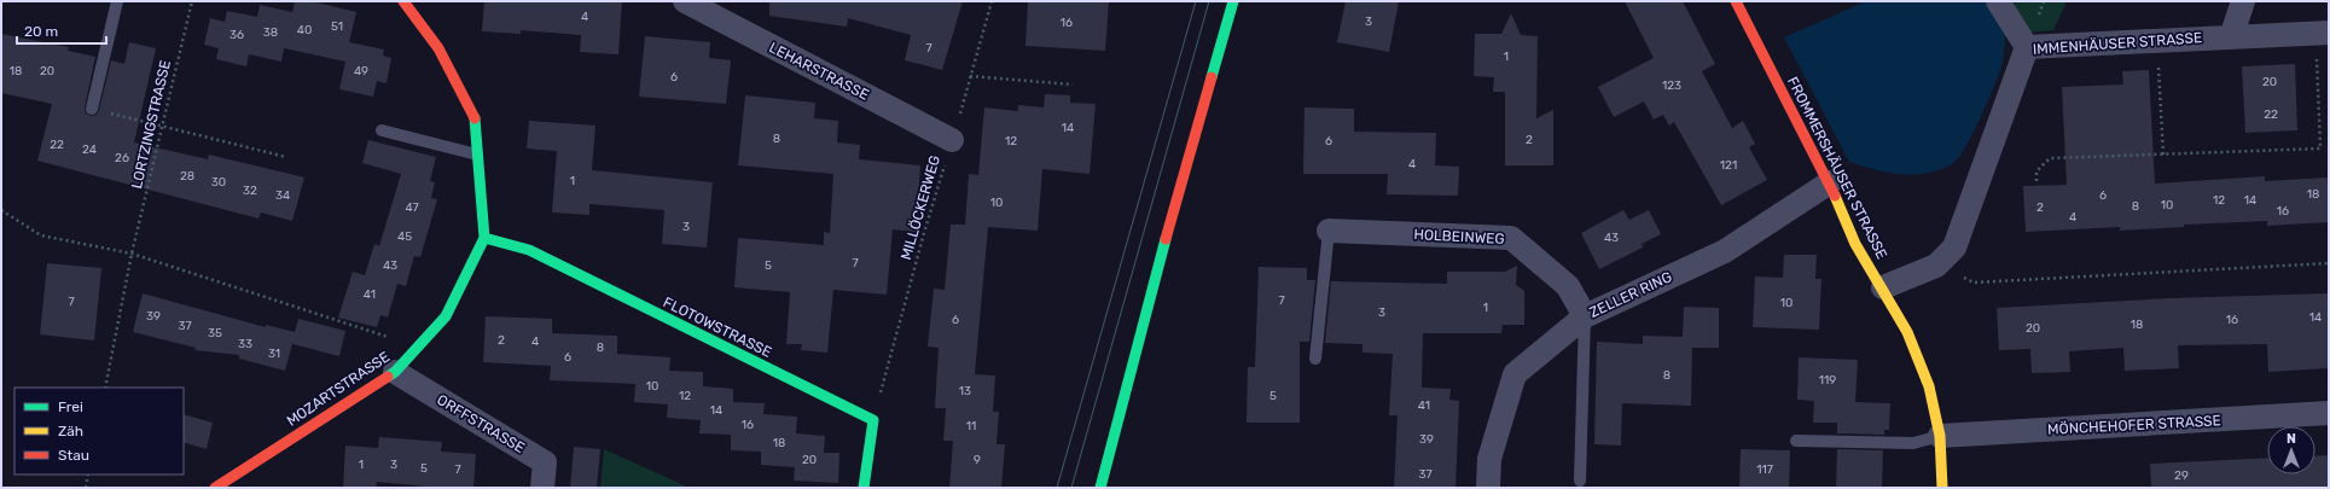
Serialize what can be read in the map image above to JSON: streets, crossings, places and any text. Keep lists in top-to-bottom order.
{
  "streets": {
    "street": [
      "IMMENHÄUSER STRASSE",
      "LEHARSTRASSE",
      "FROMMERSHÄUSER STRASSE",
      "HOLBEINWEG",
      "ZELLER RING",
      "FLOTOWSTRASSE",
      "MOZARTSTRASSE",
      "ORFFSTRASSE",
      "MÖNCHEHOFER STRASSE"
    ],
    "path": ["LORTZINGSTRASSE", "MILLÖCKERWEG"]
  },
  "crossings": [
    ["IMMENHÄUSER STRASSE", "FROMMERSHÄUSER STRASSE"],
    ["LEHARSTRASSE", "MILLÖCKERWEG"],
    ["FROMMERSHÄUSER STRASSE", "ZELLER RING"],
    ["FROMMERSHÄUSER STRASSE", "MÖNCHEHOFER STRASSE"],
    ["MILLÖCKERWEG", "FLOTOWSTRASSE"],
    ["HOLBEINWEG", "ZELLER RING"],
    ["FLOTOWSTRASSE", "MOZARTSTRASSE"],
    ["MOZARTSTRASSE", "ORFFSTRASSE"]
  ],
  "house_numbers": [
    "4",
    "3",
    "16",
    "51",
    "40",
    "38",
    "36",
    "7",
    "1",
    "18",
    "20",
    "49",
    "6",
    "20",
    "123",
    "22",
    "14",
    "8",
    "2",
    "12",
    "6",
    "22",
    "24",
    "26",
    "4",
    "121",
    "28",
    "1",
    "30",
    "32",
    "18",
    "34",
    "6",
    "12",
    "14",
    "10",
    "10",
    "8",
    "47",
    "2",
    "16",
    "4",
    "3",
    "45",
    "43",
    "7",
    "43",
    "5",
    "41",
    "7",
    "7",
    "10",
    "1",
    "3",
    "39",
    "14",
    "6",
    "16",
    "18",
    "37",
    "20",
    "35",
    "2",
    "4",
    "33",
    "8",
    "31",
    "6",
    "8",
    "119",
    "10",
    "13",
    "12",
    "5",
    "41",
    "14",
    "16",
    "11",
    "39",
    "18",
    "20",
    "9",
    "1",
    "3",
    "5",
    "7",
    "117",
    "37",
    "29"
  ],
  "legend": ["Frei", "Zäh", "Stau"],
  "scale_bar": "20 m",
  "north": "top"
}
